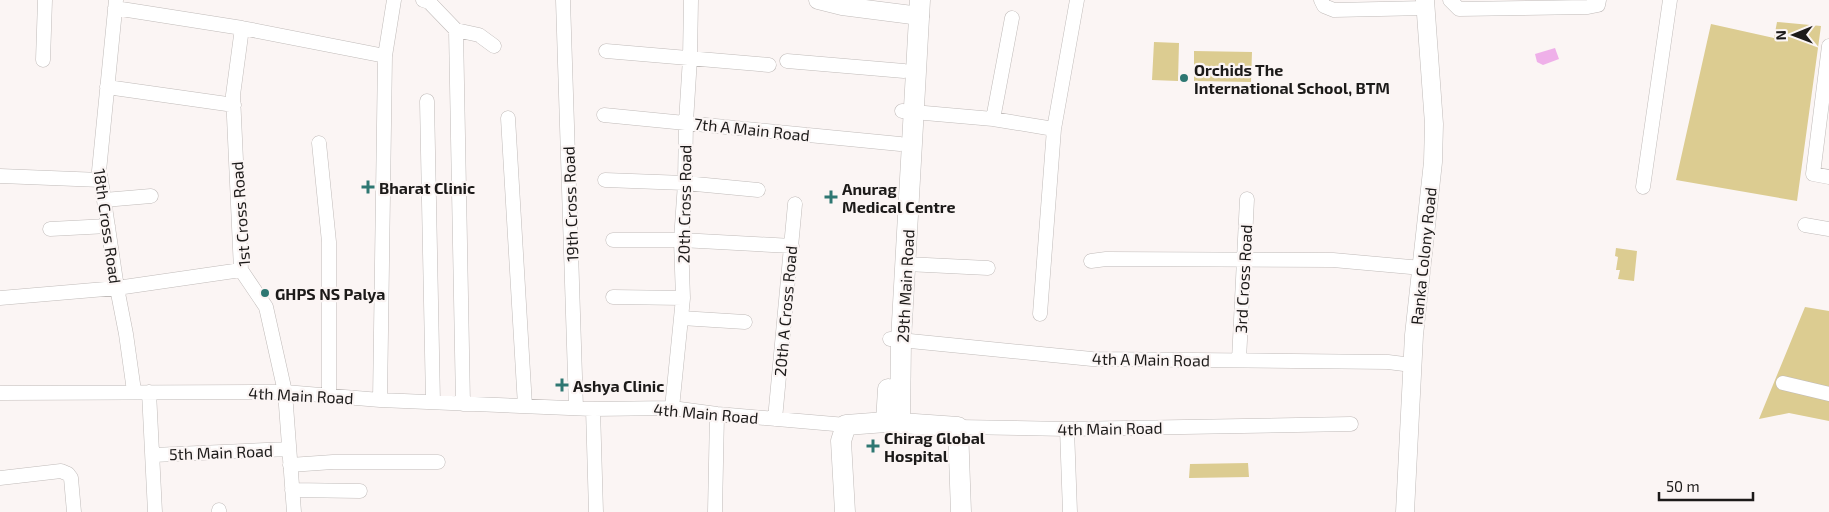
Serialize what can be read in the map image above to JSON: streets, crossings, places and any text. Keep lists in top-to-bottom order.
{
  "streets": {
    "main road": ["29th Main Road", "4th Main Road"],
    "street": [
      "7th A Main Road",
      "19th Cross Road",
      "20th Cross Road",
      "1st Cross Road",
      "18th Cross Road",
      "Ranka Colony Road",
      "3rd Cross Road",
      "20th A Cross Road",
      "4th A Main Road",
      "5th Main Road"
    ]
  },
  "crossings": [
    ["7th A Main Road", "20th Cross Road"],
    ["7th A Main Road", "29th Main Road"],
    ["19th Cross Road", "4th Main Road"],
    ["20th Cross Road", "4th Main Road"],
    ["1st Cross Road", "4th Main Road"],
    ["1st Cross Road", "5th Main Road"],
    ["18th Cross Road", "4th Main Road"],
    ["Ranka Colony Road", "4th A Main Road"],
    ["3rd Cross Road", "4th A Main Road"],
    ["29th Main Road", "4th A Main Road"],
    ["29th Main Road", "4th Main Road"],
    ["20th A Cross Road", "4th Main Road"]
  ],
  "places": {
    "other": ["Orchids The International School, BTM", "GHPS NS Palya"],
    "health": [
      "Bharat Clinic",
      "Anurag Medical Centre",
      "Ashya Clinic",
      "Chirag Global Hospital"
    ]
  },
  "scale_bar": "50 m",
  "north": "left"
}
